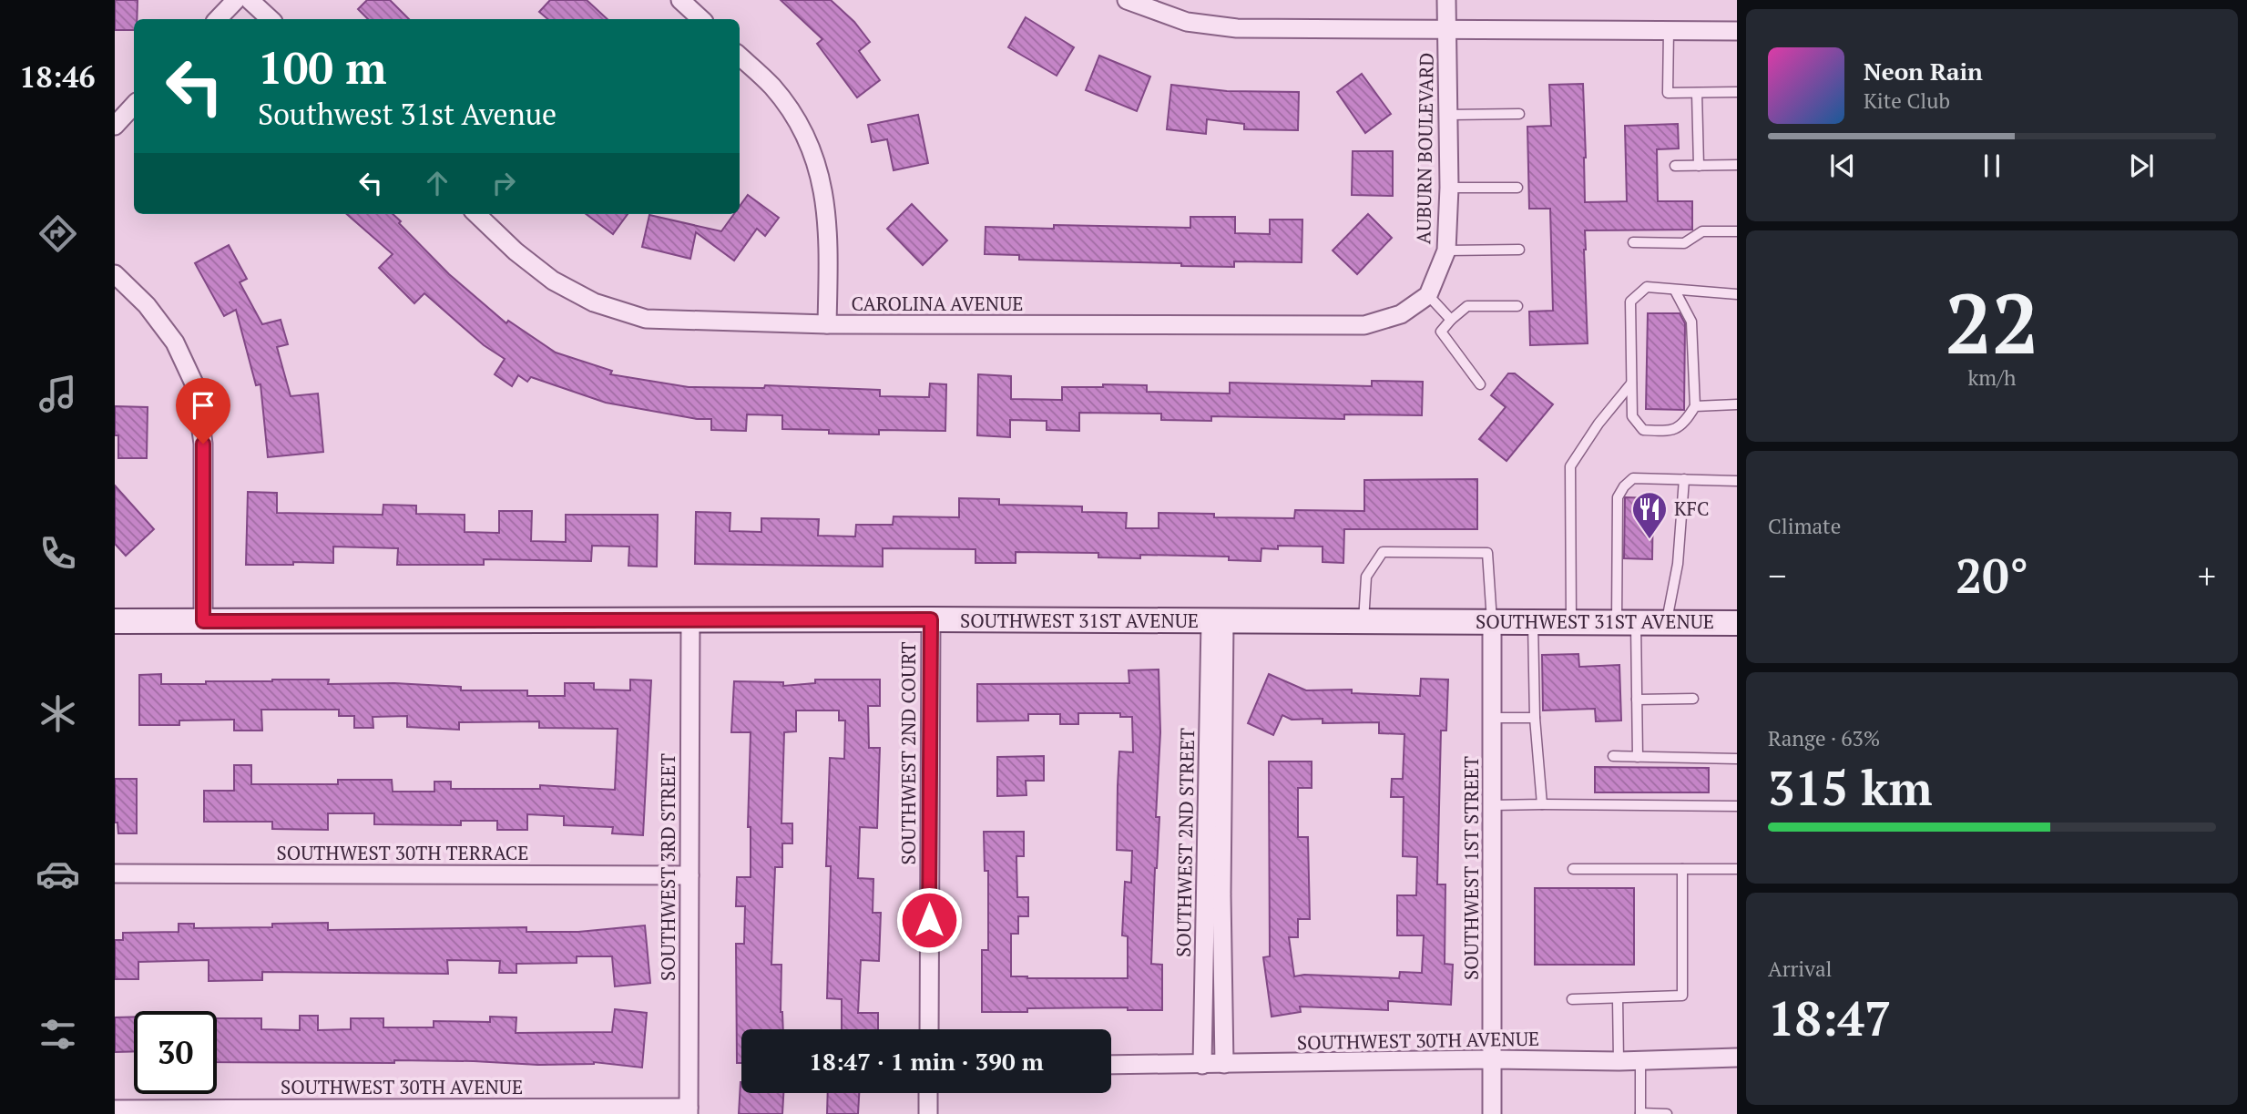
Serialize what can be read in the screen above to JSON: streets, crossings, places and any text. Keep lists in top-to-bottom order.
{
  "streets": {
    "main road": ["SOUTHWEST 31ST AVENUE"],
    "street": [
      "AUBURN BOULEVARD",
      "CAROLINA AVENUE",
      "SOUTHWEST 2ND COURT",
      "SOUTHWEST 2ND STREET",
      "SOUTHWEST 30TH TERRACE",
      "SOUTHWEST 3RD STREET",
      "SOUTHWEST 1ST STREET",
      "SOUTHWEST 30TH AVENUE"
    ]
  },
  "crossings": [
    ["AUBURN BOULEVARD", "CAROLINA AVENUE"],
    ["SOUTHWEST 31ST AVENUE", "SOUTHWEST 2ND COURT"],
    ["SOUTHWEST 31ST AVENUE", "SOUTHWEST 2ND STREET"],
    ["SOUTHWEST 31ST AVENUE", "SOUTHWEST 3RD STREET"],
    ["SOUTHWEST 31ST AVENUE", "SOUTHWEST 1ST STREET"],
    ["SOUTHWEST 2ND STREET", "SOUTHWEST 30TH AVENUE"],
    ["SOUTHWEST 30TH TERRACE", "SOUTHWEST 3RD STREET"],
    ["SOUTHWEST 3RD STREET", "SOUTHWEST 30TH AVENUE"],
    ["SOUTHWEST 1ST STREET", "SOUTHWEST 30TH AVENUE"]
  ],
  "places": {
    "restaurant": ["KFC"]
  },
  "page": {
    "tabs": "18:46",
    "turn": ["100 m", "Southwest 31st Avenue"],
    "song": ["Neon Rain", "Kite Club"],
    "tile": [
      ["22", "km/h"],
      "Climate",
      ["Range · 63%", "315 km"],
      ["Arrival", "18:47"]
    ],
    "heat": ["−", "20°", "+"],
    "limit": "30",
    "trip": "18:47 · 1 min · 390 m"
  }
}
